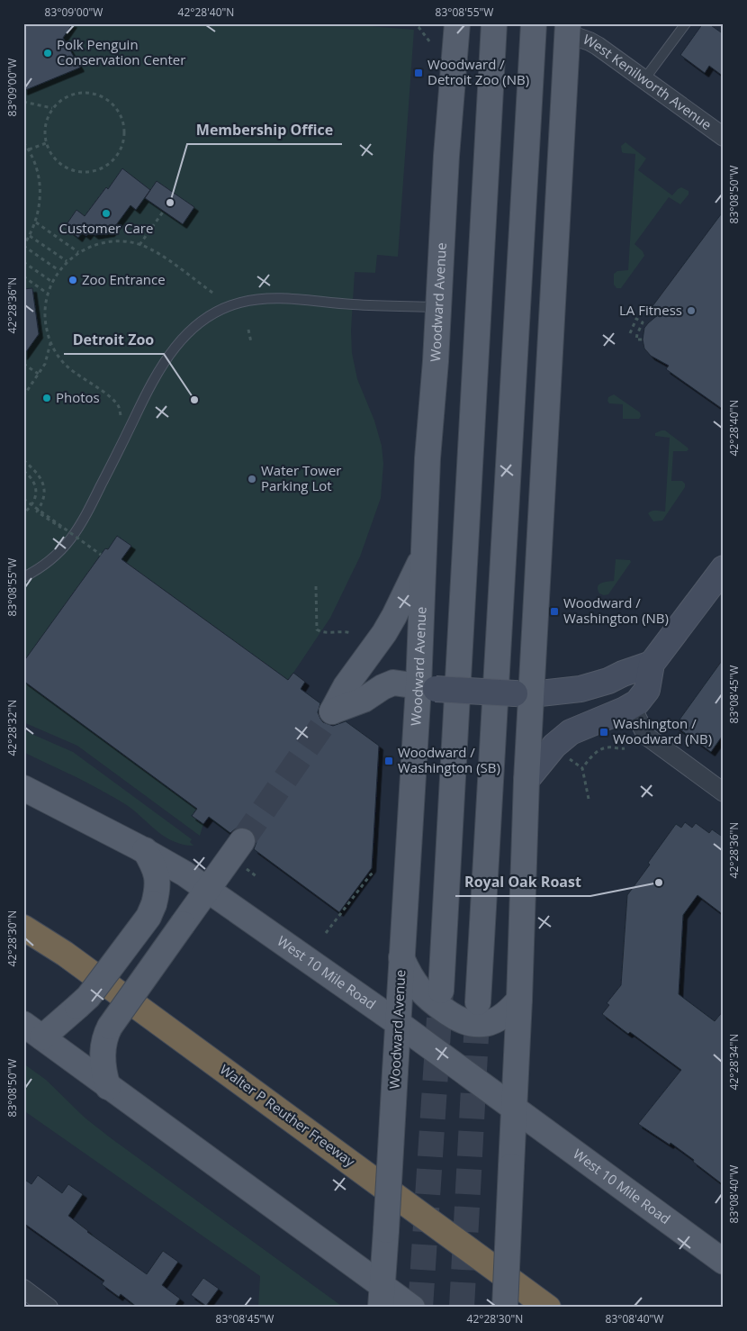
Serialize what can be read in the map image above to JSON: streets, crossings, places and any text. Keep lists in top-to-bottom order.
{
  "streets": {
    "highway": ["Walter P Reuther Freeway"],
    "main road": ["Woodward Avenue", "West 10 Mile Road"],
    "street": ["West Kenilworth Avenue"]
  },
  "crossings": [
    ["Woodward Avenue", "West 10 Mile Road"]
  ],
  "places": {
    "other": [
      "Polk Penguin Conservation Center",
      "Membership Office",
      "Customer Care",
      "Zoo Entrance",
      "LA Fitness",
      "Photos",
      "Detroit Zoo",
      "Water Tower Parking Lot",
      "Royal Oak Roast"
    ],
    "transit": [
      "Woodward / Detroit Zoo (NB)",
      "Woodward / Washington (NB)",
      "Washington / Woodward (NB)",
      "Woodward / Washington (SB)"
    ]
  },
  "coordinates": [
    "83°09'00\"W",
    "42°28'40\"N",
    "83°08'55\"W",
    "83°08'50\"W",
    "42°28'36\"N",
    "83°08'45\"W",
    "42°28'32\"N",
    "42°28'30\"N",
    "42°28'34\"N",
    "83°08'40\"W"
  ]
}
